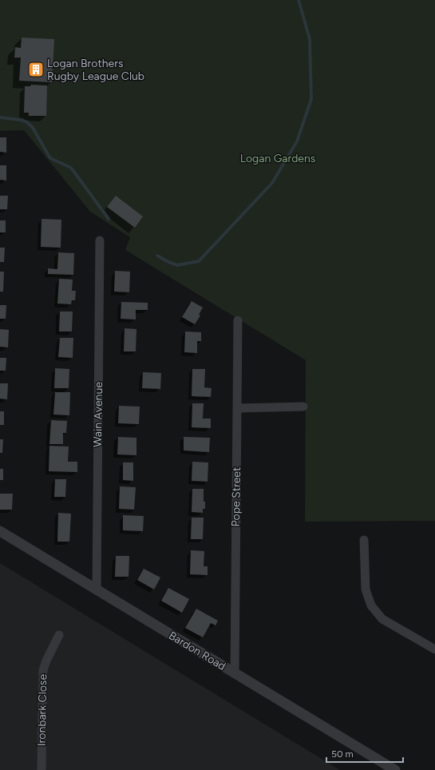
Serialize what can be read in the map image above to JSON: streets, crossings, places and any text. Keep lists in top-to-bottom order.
{
  "streets": {
    "street": [
      "Wain Avenue",
      "Pope Street",
      "Bardon Road",
      "Ironbark Close"
    ]
  },
  "crossings": [
    ["Wain Avenue", "Bardon Road"],
    ["Pope Street", "Bardon Road"]
  ],
  "parks": ["Logan Gardens"],
  "places": {
    "building": ["Logan Brothers Rugby League Club"]
  },
  "scale_bar": "50 m"
}
